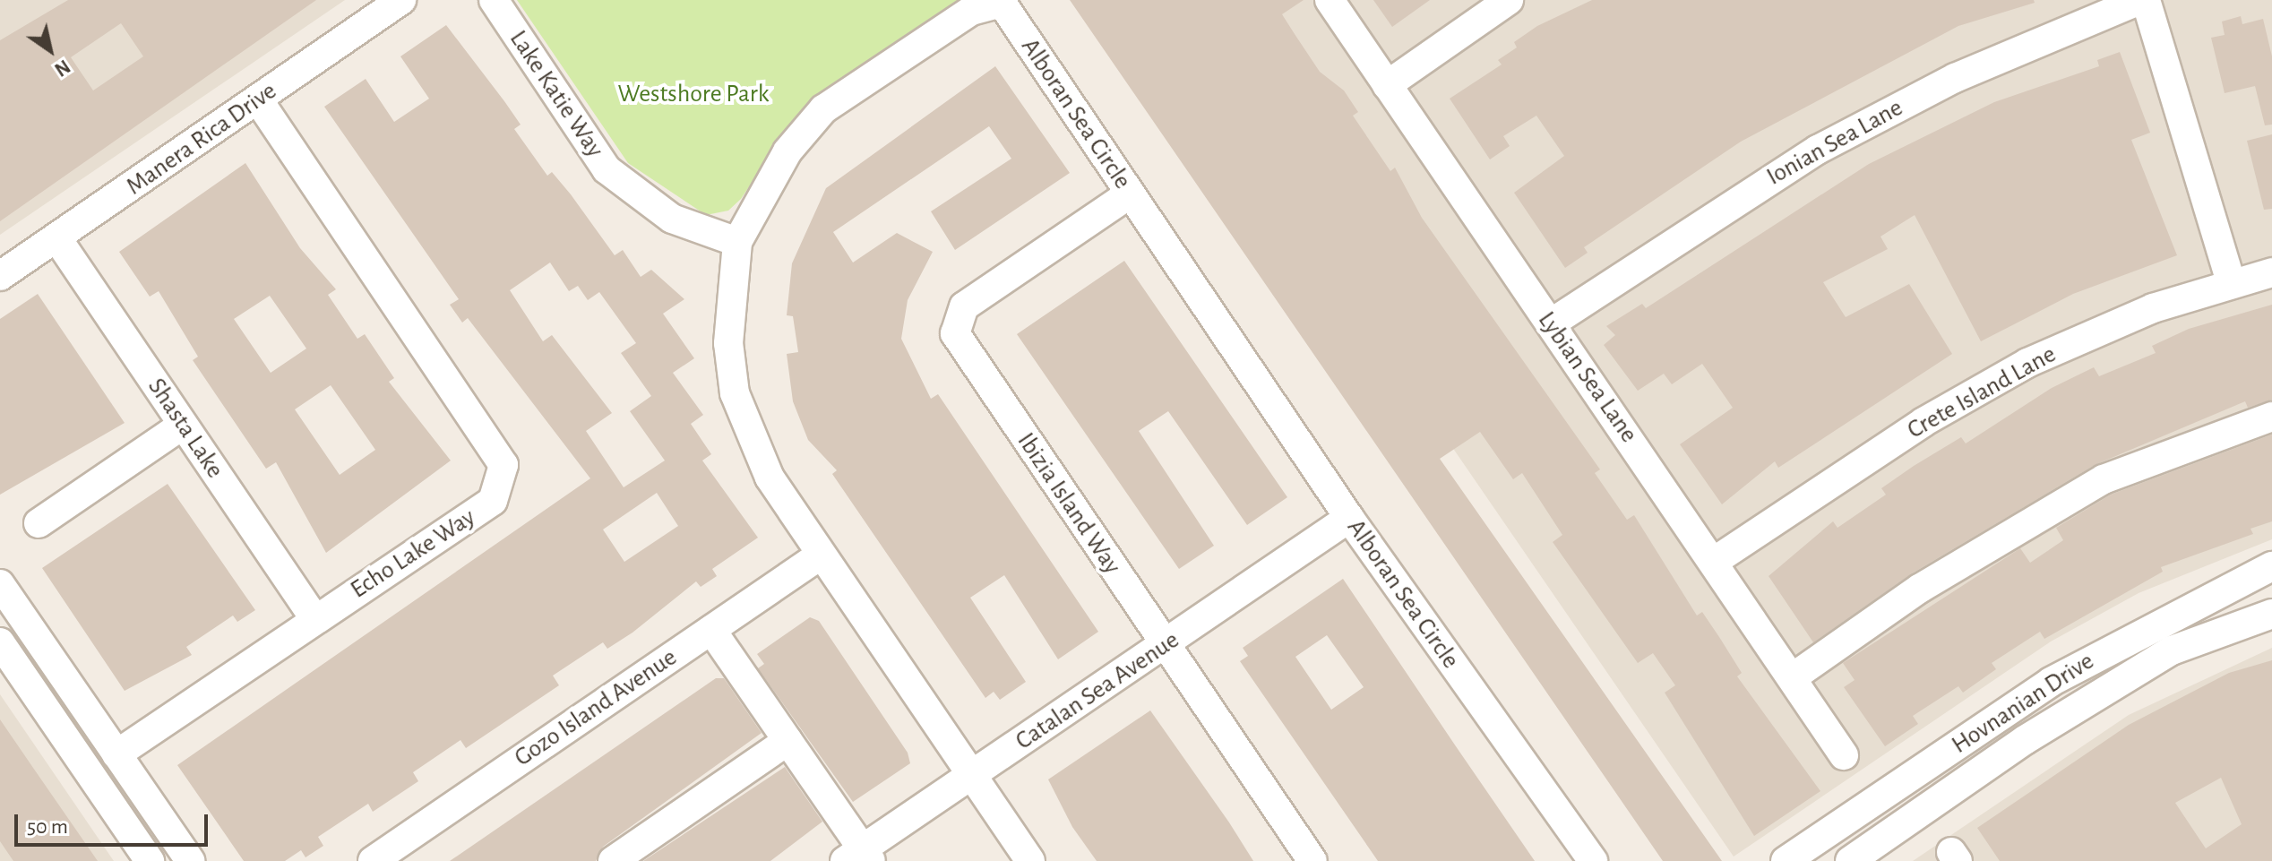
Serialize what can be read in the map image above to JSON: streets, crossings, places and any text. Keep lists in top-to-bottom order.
{
  "streets": {
    "street": [
      "Lake Katie Way",
      "Alboran Sea Circle",
      "Manera Rica Drive",
      "Ionian Sea Lane",
      "Lybian Sea Lane",
      "Crete Island Lane",
      "Shasta Lake",
      "Ibizia Island Way",
      "Echo Lake Way",
      "Catalan Sea Avenue",
      "Hovnanian Drive",
      "Gozo Island Avenue"
    ]
  },
  "crossings": [
    ["Lake Katie Way", "Alboran Sea Circle"],
    ["Alboran Sea Circle", "Ibizia Island Way"],
    ["Alboran Sea Circle", "Catalan Sea Avenue"],
    ["Alboran Sea Circle", "Gozo Island Avenue"],
    ["Manera Rica Drive", "Shasta Lake"],
    ["Manera Rica Drive", "Echo Lake Way"],
    ["Ionian Sea Lane", "Lybian Sea Lane"],
    ["Lybian Sea Lane", "Crete Island Lane"],
    ["Shasta Lake", "Echo Lake Way"],
    ["Ibizia Island Way", "Catalan Sea Avenue"]
  ],
  "parks": ["Westshore Park"],
  "scale_bar": "50 m",
  "north": "bottom right"
}
